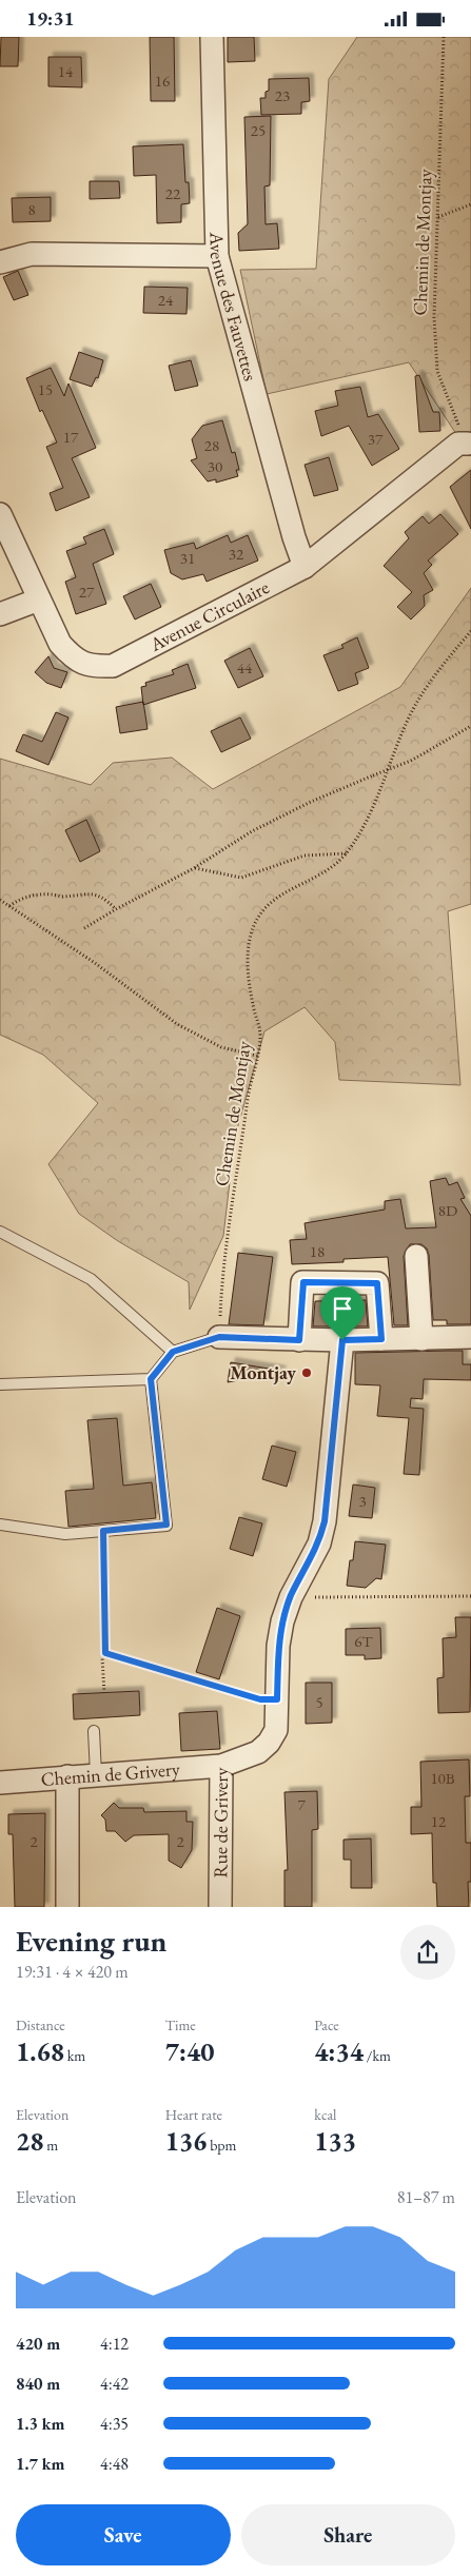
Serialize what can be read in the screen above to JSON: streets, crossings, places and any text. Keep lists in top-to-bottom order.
{
  "streets": {
    "street": [
      "Avenue des Fauvettes",
      "Avenue Circulaire",
      "Chemin de Grivery",
      "Rue de Grivery"
    ],
    "path": ["Chemin de Montjay"]
  },
  "crossings": [
    ["Chemin de Montjay", "Avenue Circulaire"],
    ["Avenue des Fauvettes", "Avenue Circulaire"],
    ["Chemin de Grivery", "Rue de Grivery"]
  ],
  "places": ["Montjay"],
  "house_numbers": [
    "14",
    "16",
    "23",
    "25",
    "22",
    "8",
    "24",
    "15",
    "17",
    "37",
    "28",
    "30",
    "32",
    "31",
    "27",
    "44",
    "8D",
    "18",
    "3",
    "6T",
    "5",
    "10B",
    "7",
    "12",
    "2",
    "2"
  ],
  "page": {
    "status": "19:31",
    "heading": ["Evening run", "19:31 · 4 × 420 m"],
    "stats": [
      ["Distance", "1.68 km"],
      ["Time", "7:40"],
      ["Pace", "4:34 /km"],
      ["Elevation", "28 m"],
      ["Heart rate", "136 bpm"],
      ["kcal", "133"]
    ],
    "chart": ["Elevation", "81–87 m"],
    "list": [
      {
        "name": "420 m",
        "note": "4:12"
      },
      {
        "name": "840 m",
        "note": "4:42"
      },
      {
        "name": "1.3 km",
        "note": "4:35"
      },
      {
        "name": "1.7 km",
        "note": "4:48"
      }
    ],
    "buttons": ["Save", "Share"]
  }
}
